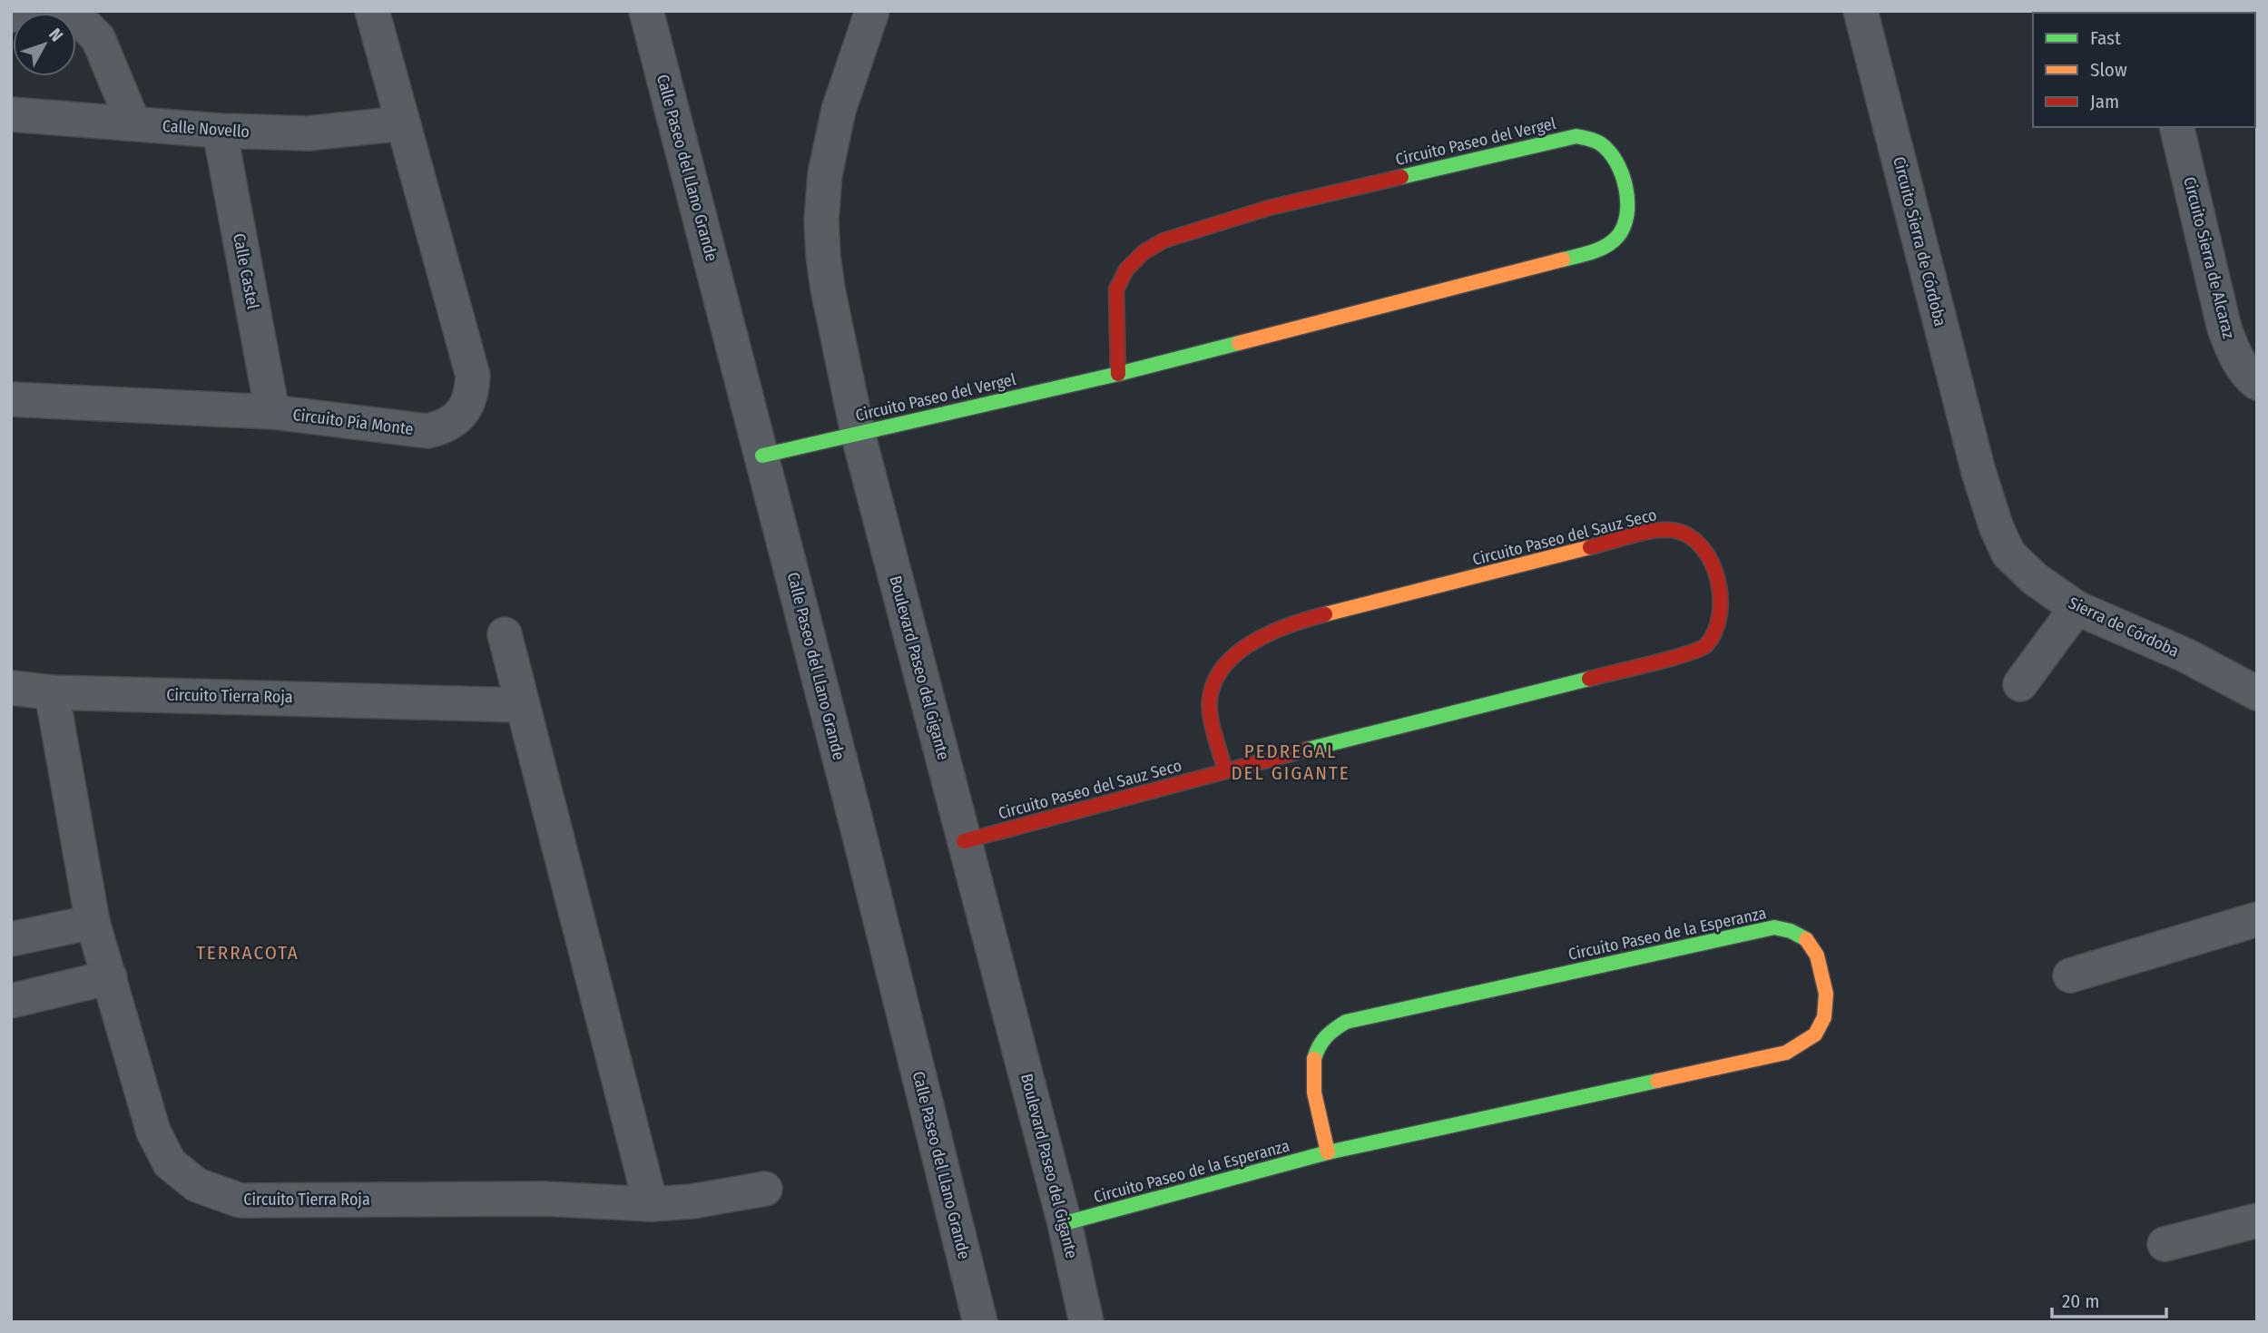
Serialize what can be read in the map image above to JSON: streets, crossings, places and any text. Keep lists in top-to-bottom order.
{
  "streets": {
    "street": [
      "Calle Novello",
      "Circuito Paseo del Vergel",
      "Calle Paseo del Llano Grande",
      "Circuito Sierra de Córdoba",
      "Circuito Sierra de Alcaraz",
      "Calle Castel",
      "Circuito Pía Monte",
      "Circuito Paseo del Sauz Seco",
      "Sierra de Córdoba",
      "Boulevard Paseo del Gigante",
      "Circuito Tierra Roja",
      "Circuito Paseo de la Esperanza"
    ]
  },
  "crossings": [
    ["Calle Novello", "Calle Castel"],
    ["Calle Novello", "Circuito Pía Monte"],
    ["Circuito Paseo del Vergel", "Calle Paseo del Llano Grande"],
    ["Circuito Paseo del Vergel", "Boulevard Paseo del Gigante"],
    ["Circuito Sierra de Córdoba", "Sierra de Córdoba"],
    ["Calle Castel", "Circuito Pía Monte"],
    ["Circuito Paseo del Sauz Seco", "Boulevard Paseo del Gigante"],
    ["Boulevard Paseo del Gigante", "Circuito Paseo de la Esperanza"]
  ],
  "districts": ["PEDREGAL DEL GIGANTE", "TERRACOTA"],
  "legend": ["Fast", "Slow", "Jam"],
  "scale_bar": "20 m",
  "north": "top right"
}
